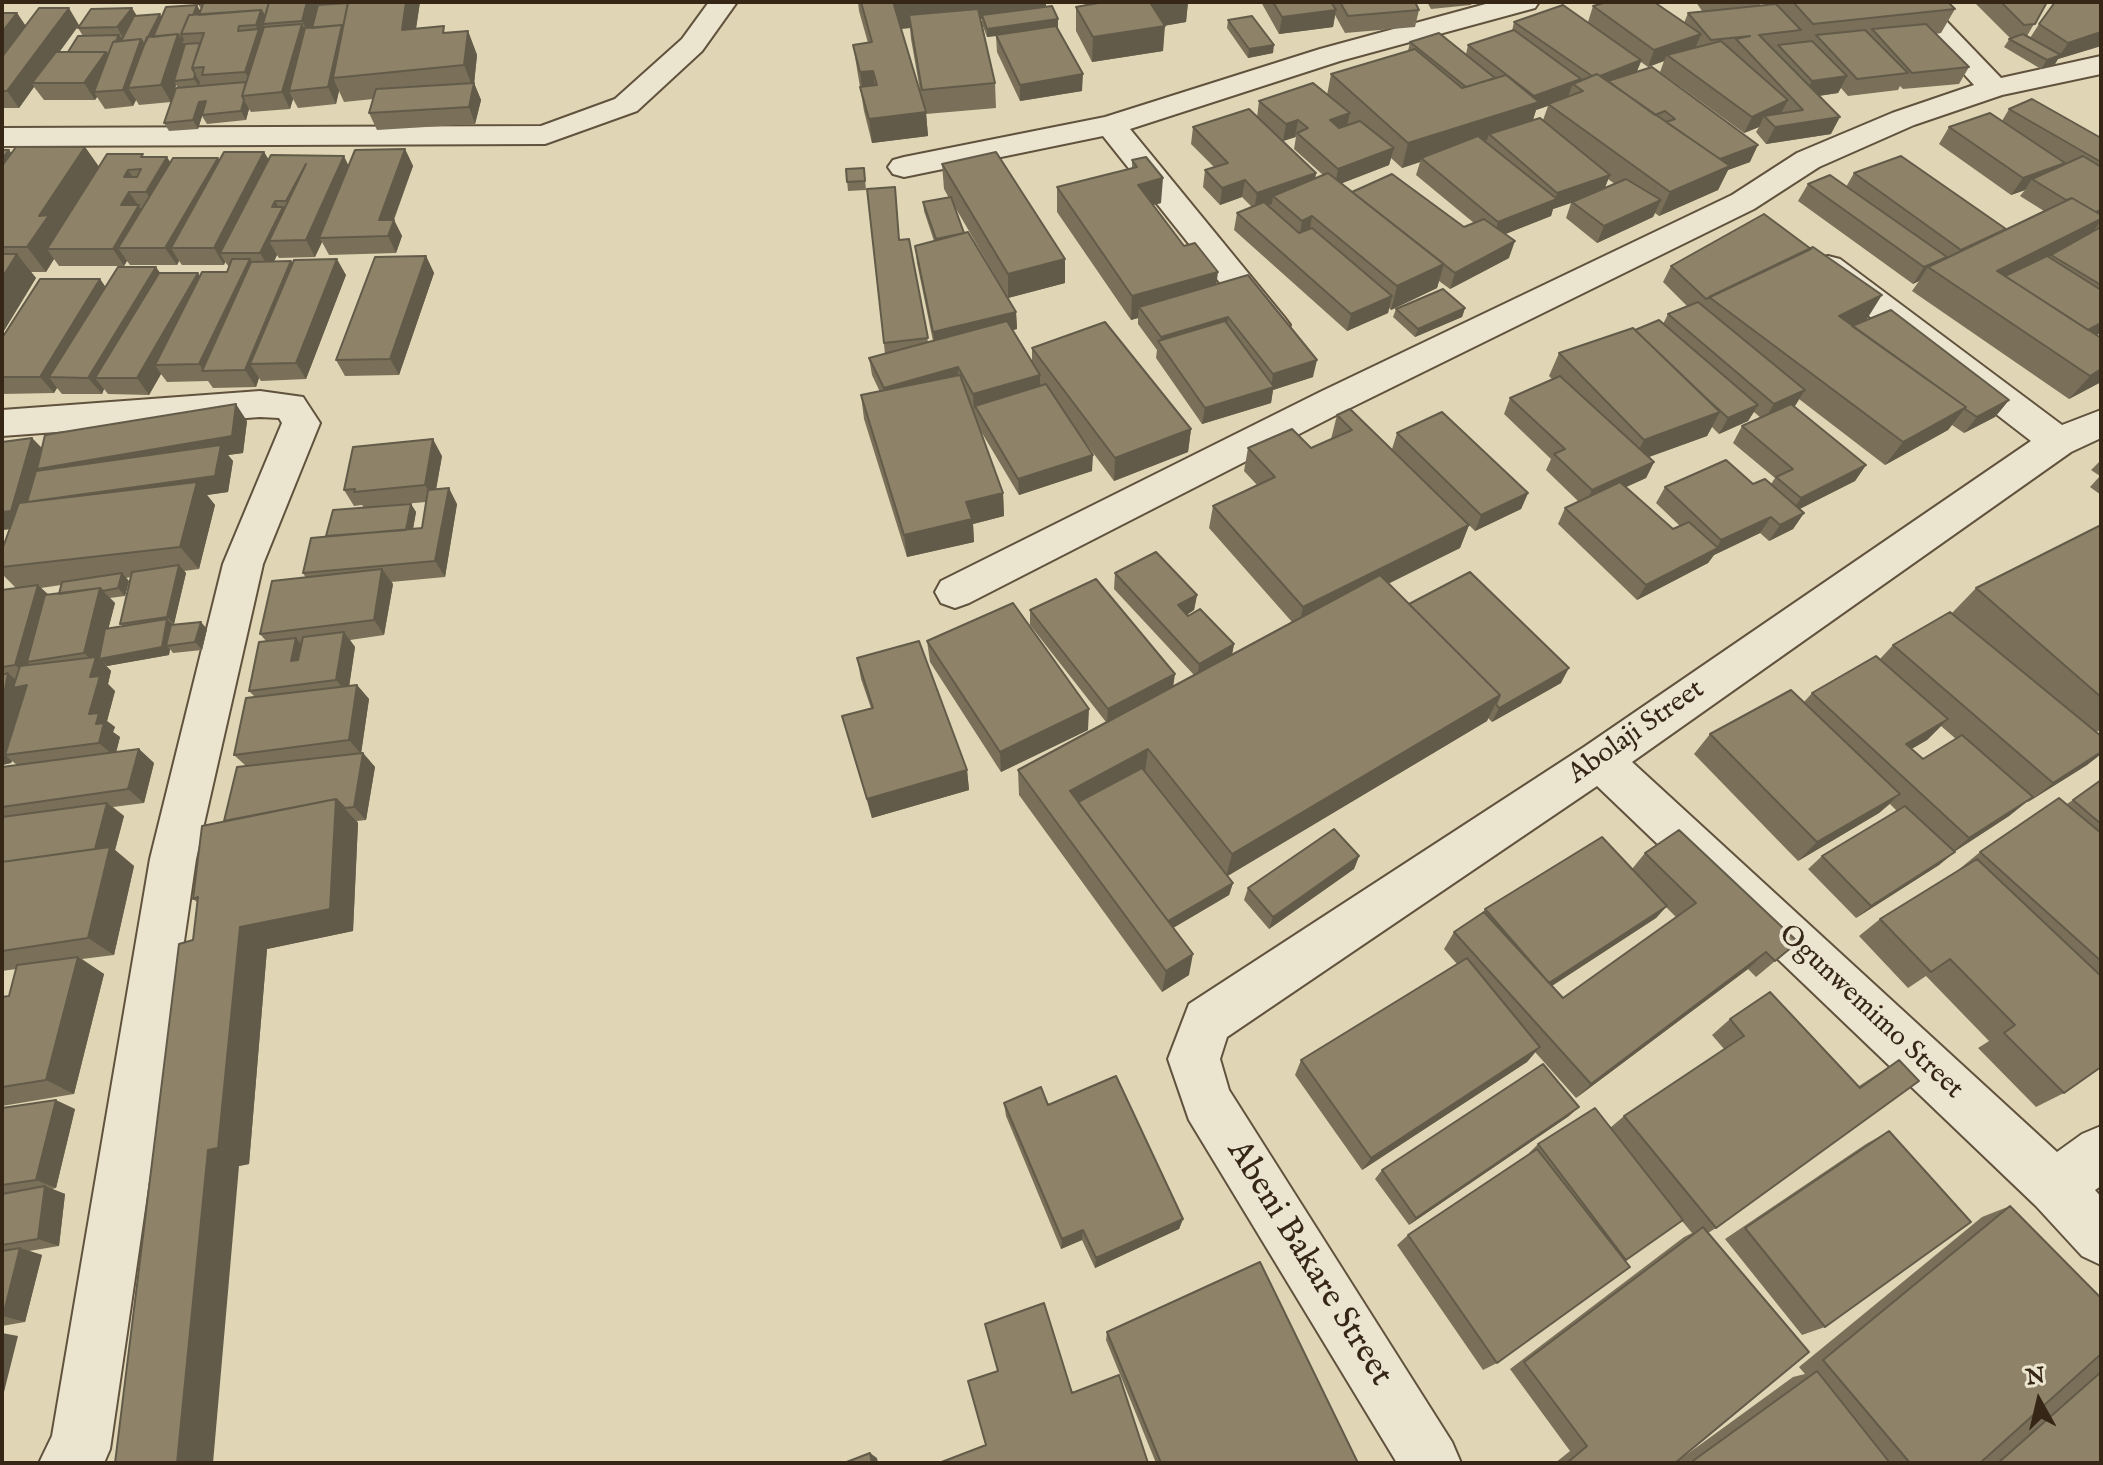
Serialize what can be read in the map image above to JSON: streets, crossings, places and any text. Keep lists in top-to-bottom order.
{
  "streets": {
    "street": ["Abolaji Street", "Ogunwemimo Street", "Abeni Bakare Street"]
  },
  "crossings": [
    ["Abolaji Street", "Ogunwemimo Street"],
    ["Abolaji Street", "Abeni Bakare Street"]
  ],
  "north": "top"
}
